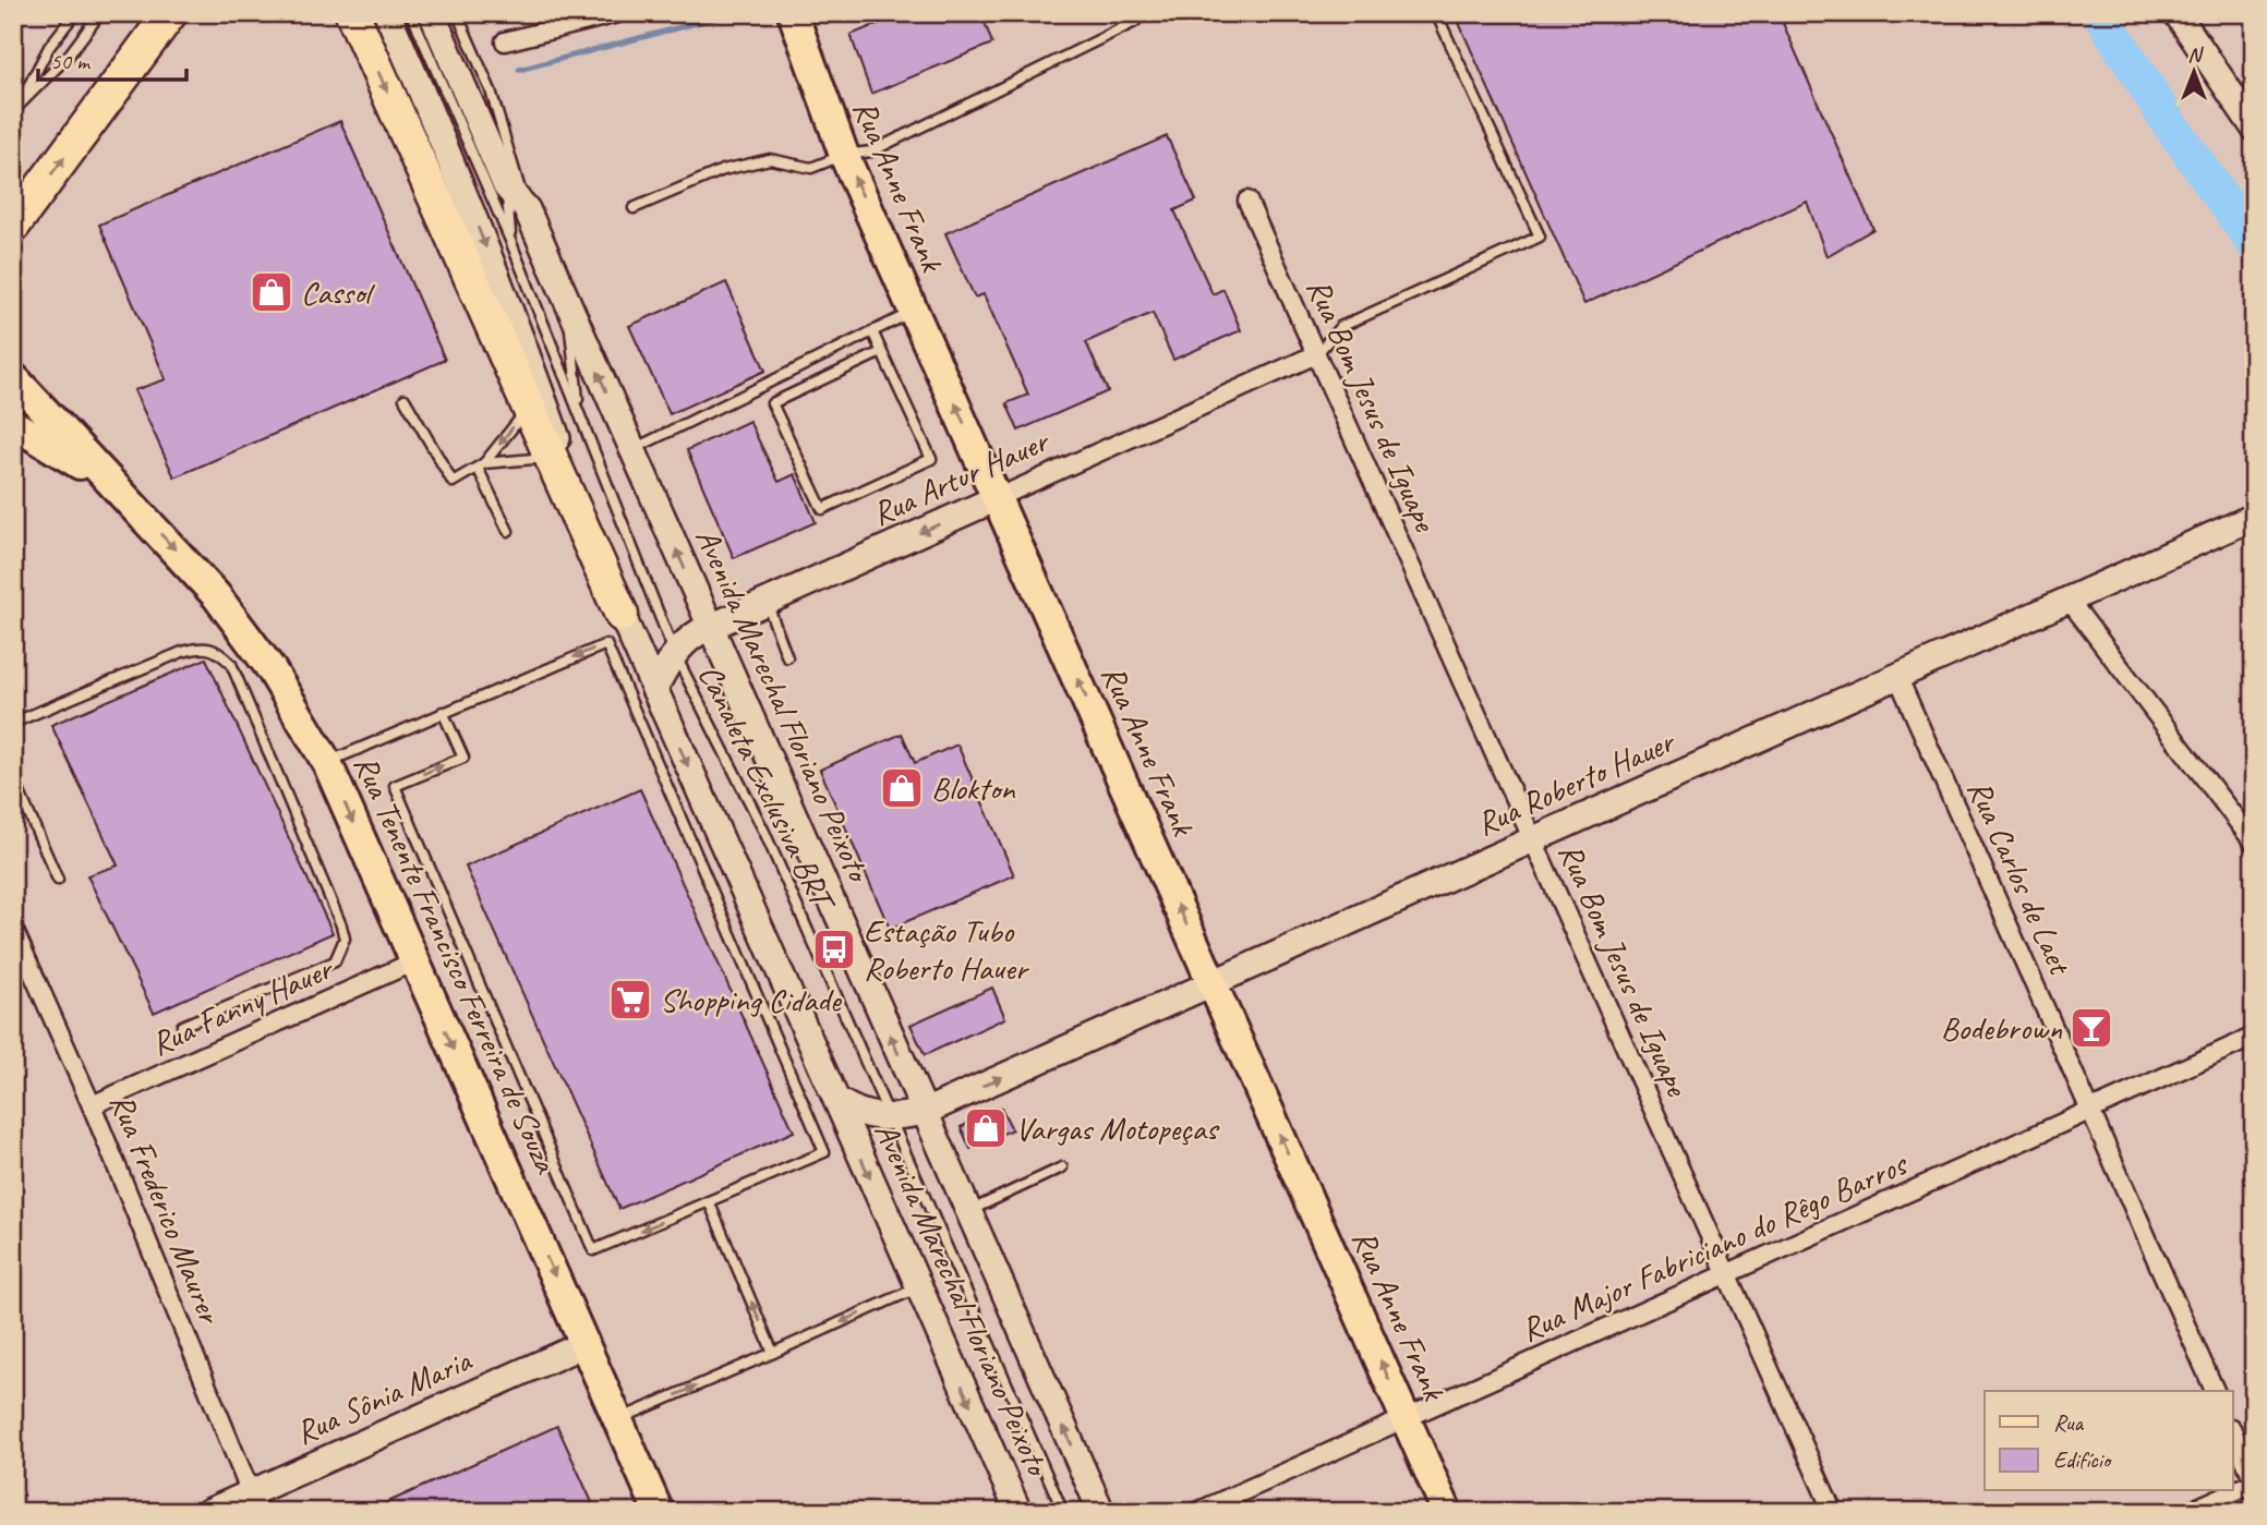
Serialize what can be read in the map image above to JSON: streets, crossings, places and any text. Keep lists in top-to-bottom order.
{
  "streets": {
    "main road": ["Rua Anne Frank", "Rua Tenente Francisco Ferreira de Souza"],
    "street": [
      "Rua Bom Jesus de Iguape",
      "Rua Artur Hauer",
      "Avenida Marechal Floriano Peixoto",
      "Rua Roberto Hauer",
      "Rua Carlos de Laet",
      "Rua Fanny Hauer",
      "Rua Frederico Maurer",
      "Rua Major Fabriciano do Rêgo Barros",
      "Rua Sônia Maria"
    ],
    "lane": ["Canaleta Exclusiva BRT"]
  },
  "crossings": [
    ["Rua Anne Frank", "Rua Artur Hauer"],
    ["Rua Anne Frank", "Rua Roberto Hauer"],
    ["Rua Anne Frank", "Rua Major Fabriciano do Rêgo Barros"],
    ["Rua Bom Jesus de Iguape", "Rua Artur Hauer"],
    ["Rua Bom Jesus de Iguape", "Rua Roberto Hauer"],
    ["Rua Bom Jesus de Iguape", "Rua Major Fabriciano do Rêgo Barros"],
    ["Rua Artur Hauer", "Avenida Marechal Floriano Peixoto"],
    ["Rua Artur Hauer", "Canaleta Exclusiva BRT"],
    ["Avenida Marechal Floriano Peixoto", "Rua Roberto Hauer"],
    ["Avenida Marechal Floriano Peixoto", "Canaleta Exclusiva BRT"],
    ["Rua Roberto Hauer", "Canaleta Exclusiva BRT"],
    ["Rua Roberto Hauer", "Rua Carlos de Laet"],
    ["Rua Carlos de Laet", "Rua Major Fabriciano do Rêgo Barros"],
    ["Rua Tenente Francisco Ferreira de Souza", "Rua Fanny Hauer"],
    ["Rua Tenente Francisco Ferreira de Souza", "Rua Sônia Maria"],
    ["Rua Fanny Hauer", "Rua Frederico Maurer"],
    ["Rua Frederico Maurer", "Rua Sônia Maria"]
  ],
  "one_way": ["Rua Anne Frank", "Rua Tenente Francisco Ferreira de Souza"],
  "places": {
    "shop": ["Cassol", "Blokton", "Vargas Motopeças"],
    "bus stop": ["Estação Tubo Roberto Hauer"],
    "supermarket": ["Shopping Cidade"],
    "bar": ["Bodebrown"]
  },
  "legend": ["Rua", "Edifício"],
  "scale_bar": "50 m",
  "north": "top"
}
